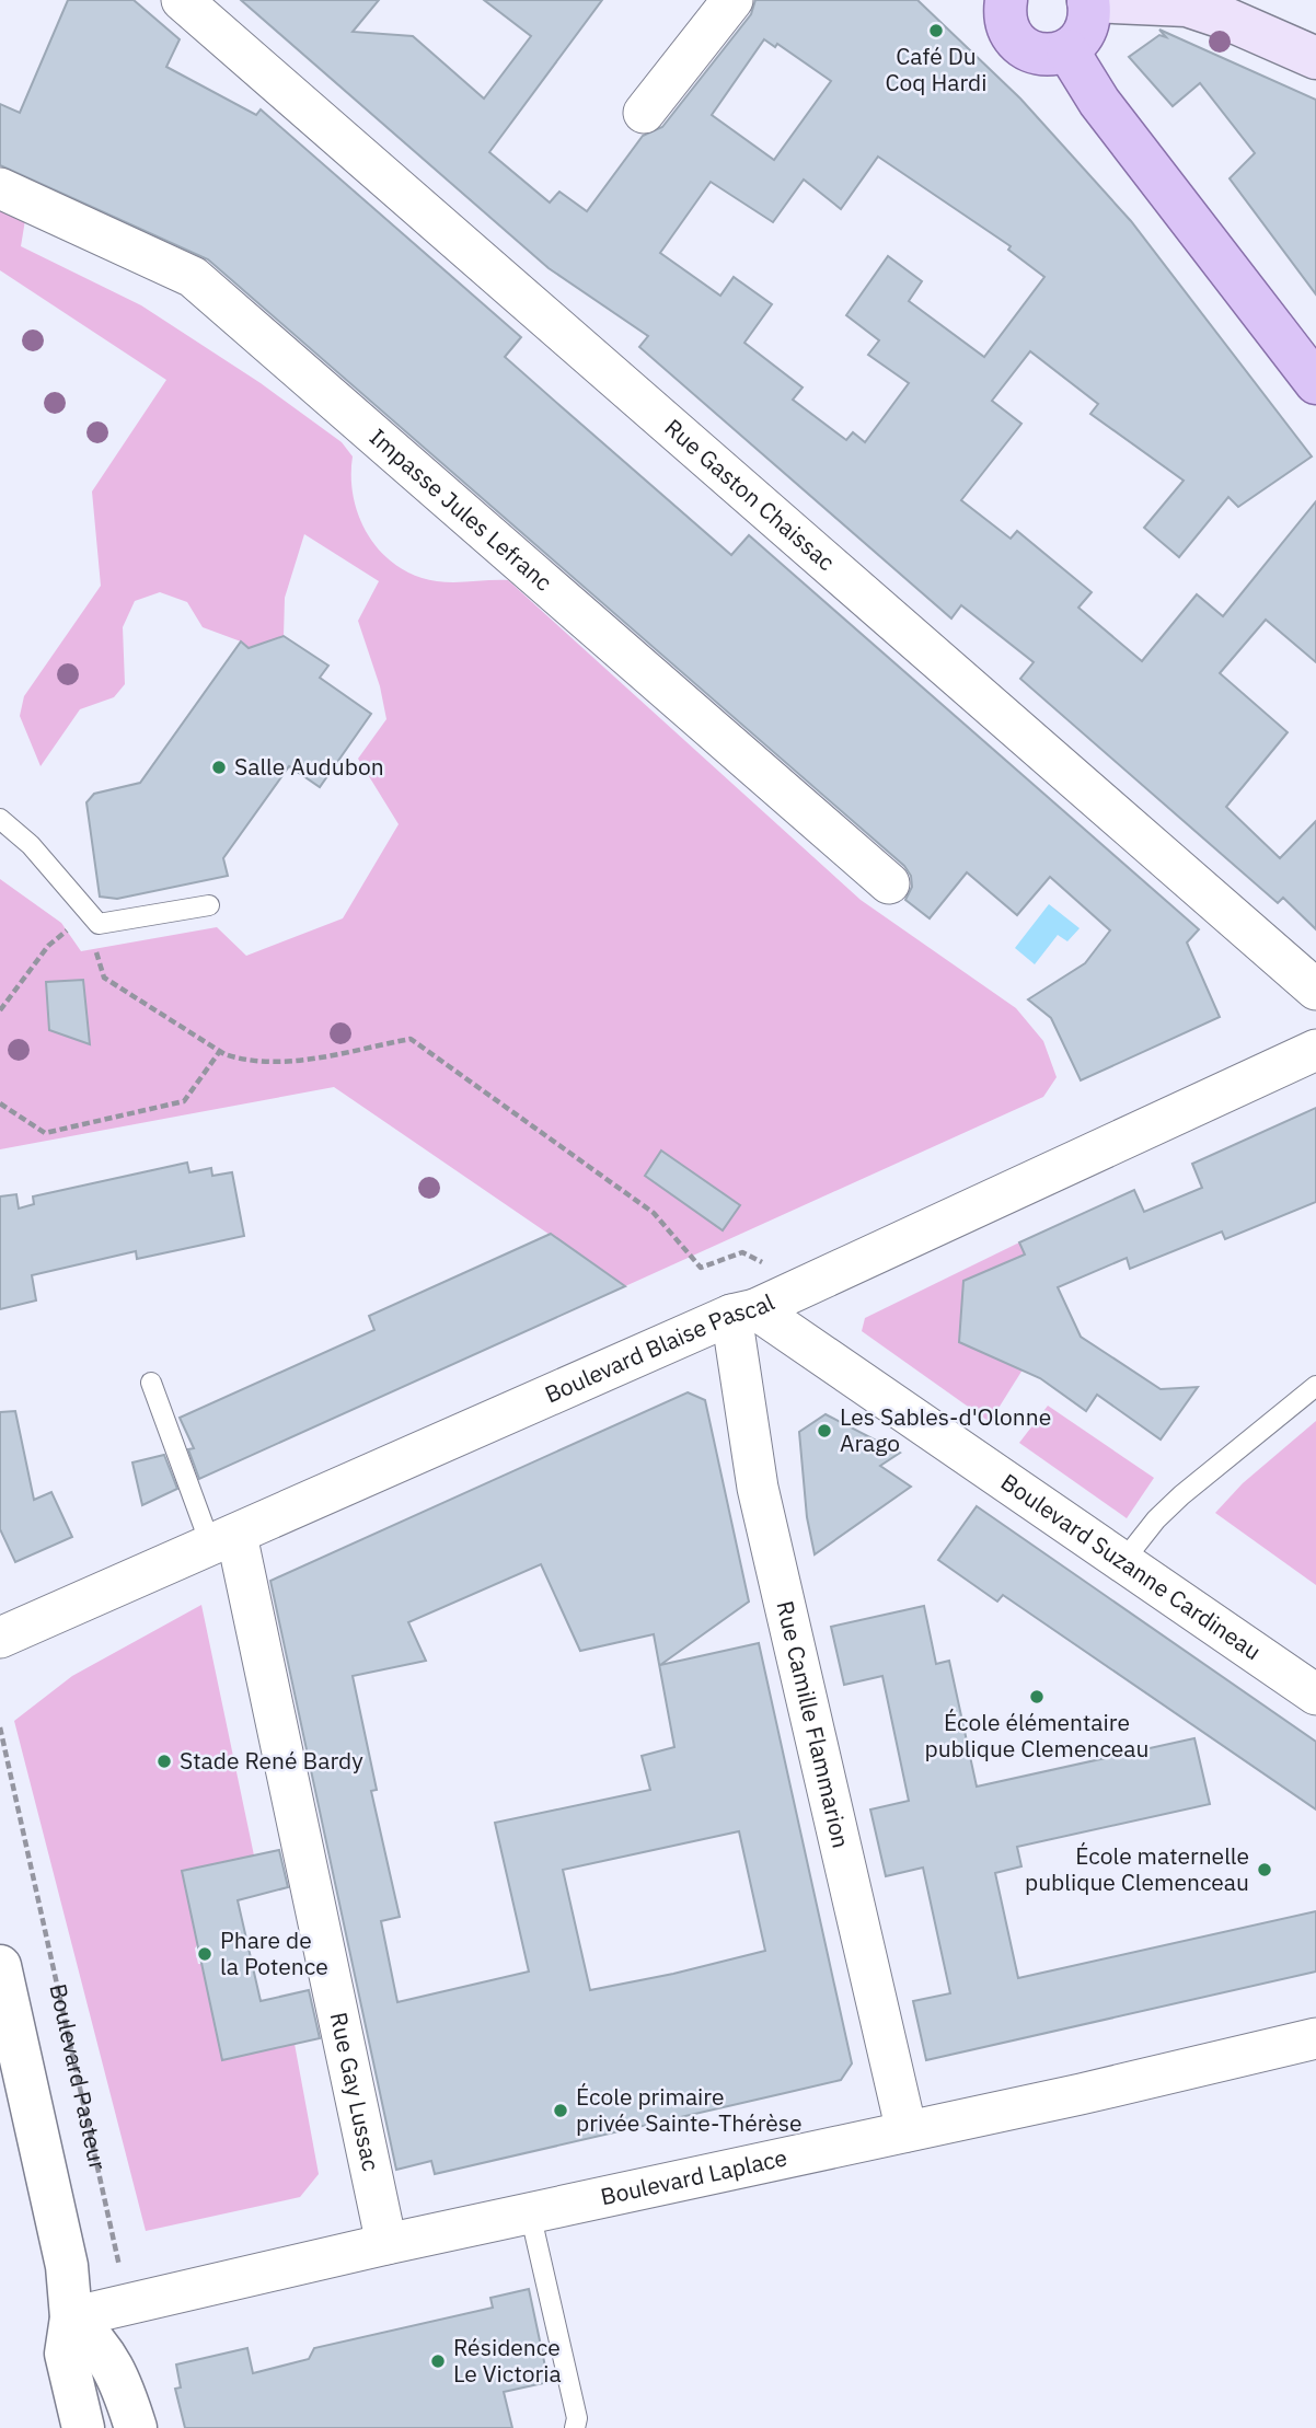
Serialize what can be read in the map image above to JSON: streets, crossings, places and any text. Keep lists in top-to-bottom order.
{
  "streets": {
    "street": [
      "Rue Gaston Chaissac",
      "Impasse Jules Lefranc",
      "Boulevard Blaise Pascal",
      "Boulevard Suzanne Cardineau",
      "Rue Camille Flammarion",
      "Rue Gay Lussac",
      "Boulevard Laplace"
    ],
    "path": ["Boulevard Pasteur"]
  },
  "crossings": [
    ["Boulevard Blaise Pascal", "Boulevard Suzanne Cardineau"],
    ["Boulevard Blaise Pascal", "Rue Camille Flammarion"],
    ["Boulevard Blaise Pascal", "Rue Gay Lussac"],
    ["Boulevard Suzanne Cardineau", "Rue Camille Flammarion"],
    ["Rue Camille Flammarion", "Boulevard Laplace"],
    ["Boulevard Pasteur", "Boulevard Laplace"],
    ["Rue Gay Lussac", "Boulevard Laplace"]
  ],
  "places": [
    "Café Du Coq Hardi",
    "Salle Audubon",
    "Les Sables-d'Olonne Arago",
    "École élémentaire publique Clemenceau",
    "Stade René Bardy",
    "École maternelle publique Clemenceau",
    "Phare de la Potence",
    "École primaire privée Sainte-Thérèse",
    "Résidence Le Victoria"
  ]
}
